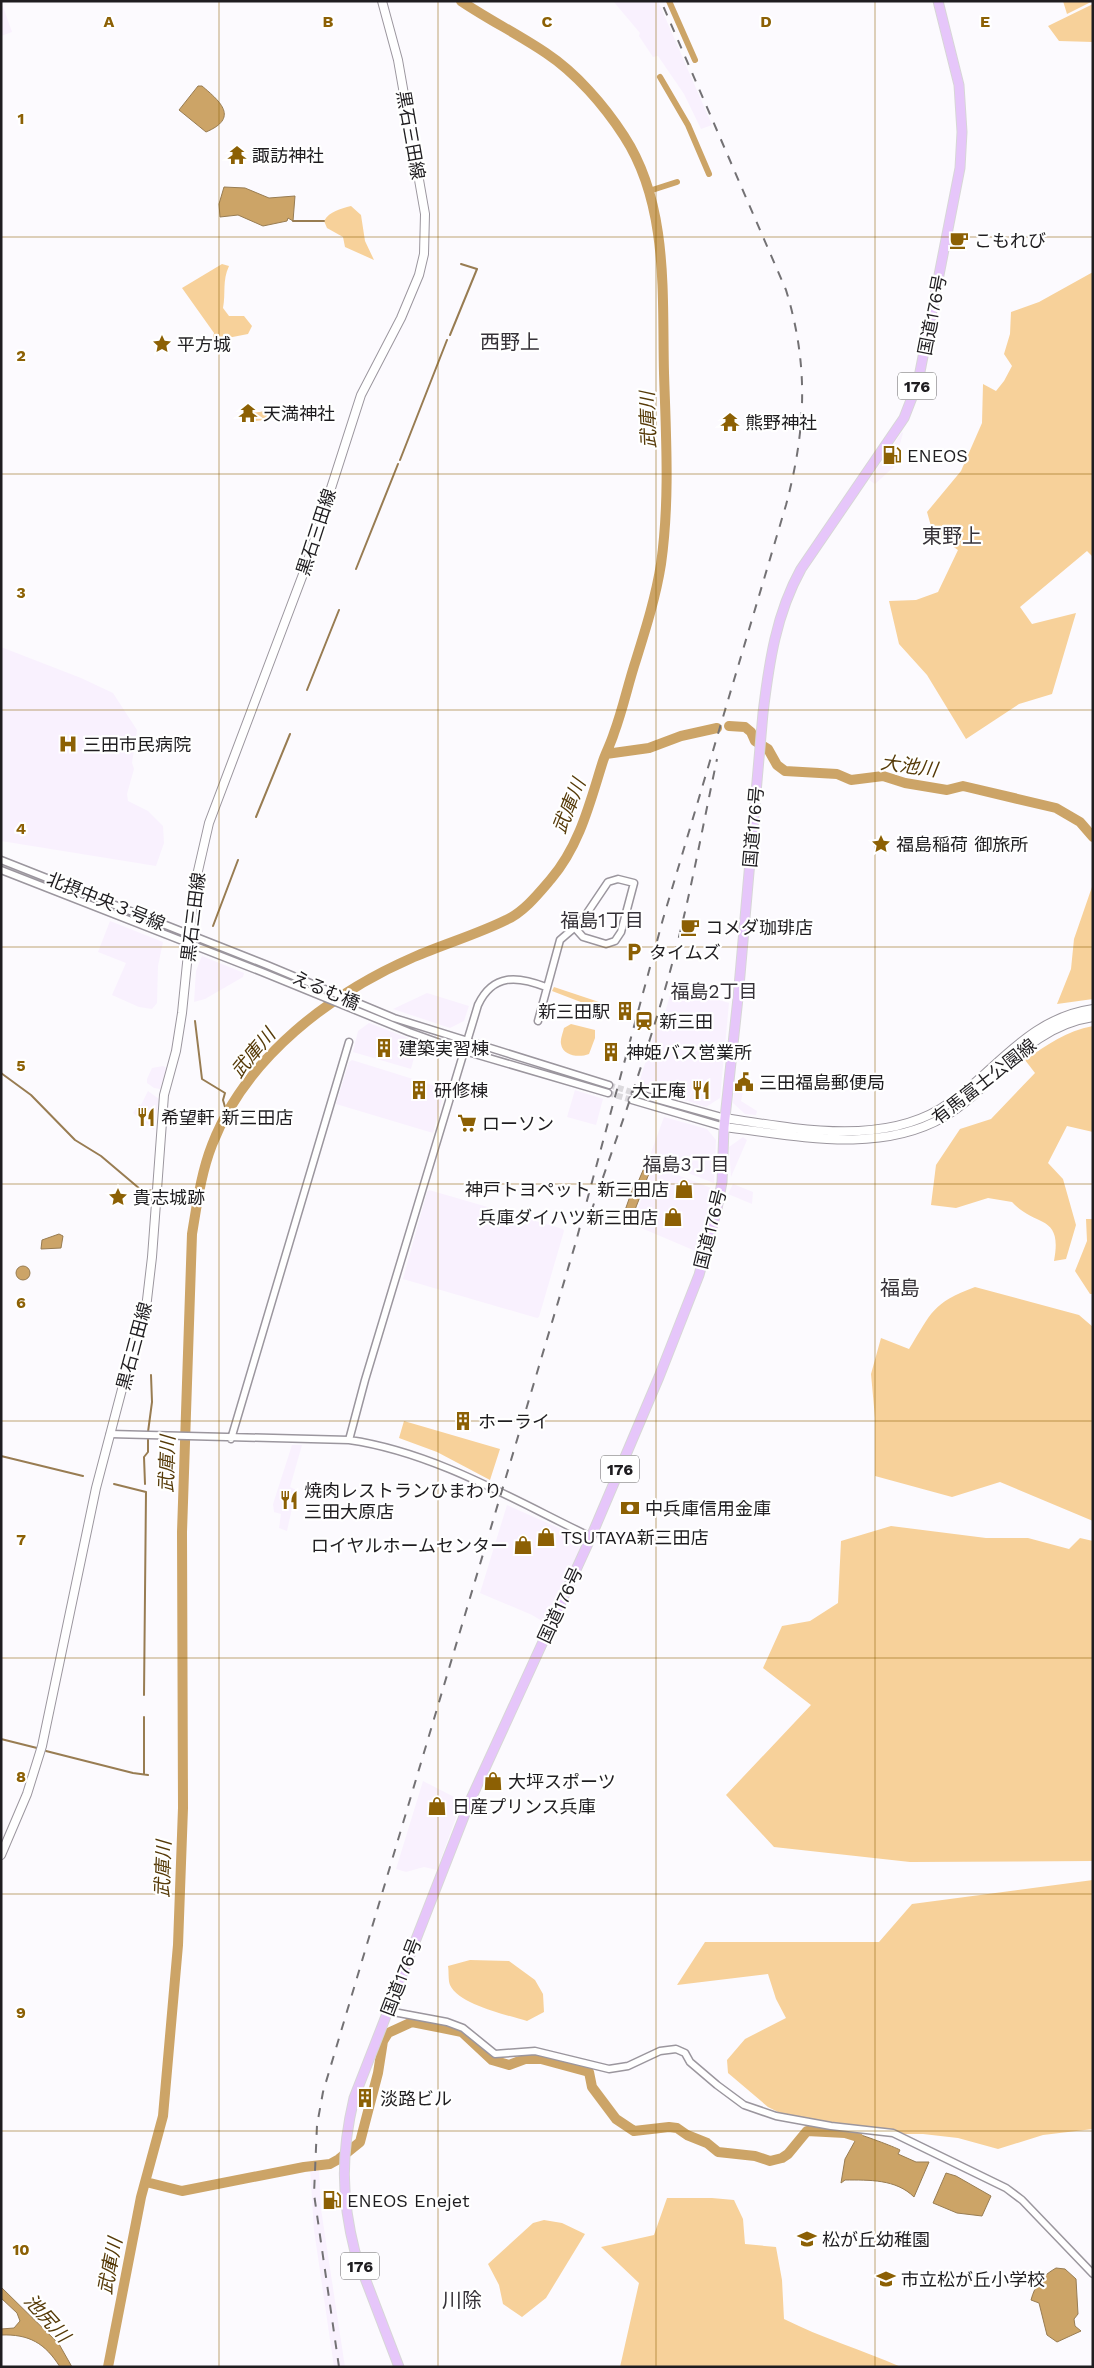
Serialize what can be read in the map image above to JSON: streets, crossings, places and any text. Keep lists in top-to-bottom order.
{
  "streets": {
    "highway": ["国道176号", "176"],
    "main road": ["黒石三田線", "有馬富士公園線"],
    "street": ["北摂中央３号線", "えるむ橋"]
  },
  "crossings": [
    ["黒石三田線", "北摂中央３号線"],
    ["国道176号", "有馬富士公園線"],
    ["北摂中央３号線", "えるむ橋"]
  ],
  "districts": [
    "西野上",
    "東野上",
    "福島1丁目",
    "福島2丁目",
    "福島3丁目",
    "福島",
    "川除"
  ],
  "water": ["武庫川", "大池川", "池尻川"],
  "places": {
    "temple": ["諏訪神社", "天満神社", "熊野神社"],
    "cafe": ["こもれび", "コメダ珈琲店"],
    "place": ["平方城", "福島稲荷 御旅所", "貴志城跡"],
    "fuel station": ["ENEOS", "ENEOS Enejet"],
    "hospital": ["三田市民病院"],
    "parking": ["タイムズ"],
    "building": [
      "新三田駅",
      "建築実習棟",
      "神姫バス営業所",
      "研修棟",
      "ホーライ",
      "淡路ビル"
    ],
    "station": ["新三田"],
    "public building": ["三田福島郵便局"],
    "restaurant": ["大正庵", "希望軒 新三田店", "焼肉レストランひまわり 三田大原店"],
    "supermarket": ["ローソン"],
    "shop": [
      "神戸トヨペット 新三田店",
      "兵庫ダイハツ新三田店",
      "TSUTAYA新三田店",
      "ロイヤルホームセンター",
      "大坪スポーツ",
      "日産プリンス兵庫"
    ],
    "bank": ["中兵庫信用金庫"],
    "school or university": ["松が丘幼稚園", "市立松が丘小学校"]
  },
  "grid": {
    "columns": [
      "A",
      "B",
      "C",
      "D",
      "E"
    ],
    "rows": [
      "1",
      "2",
      "3",
      "4",
      "5",
      "6",
      "7",
      "8",
      "9",
      "10"
    ]
  }
}
